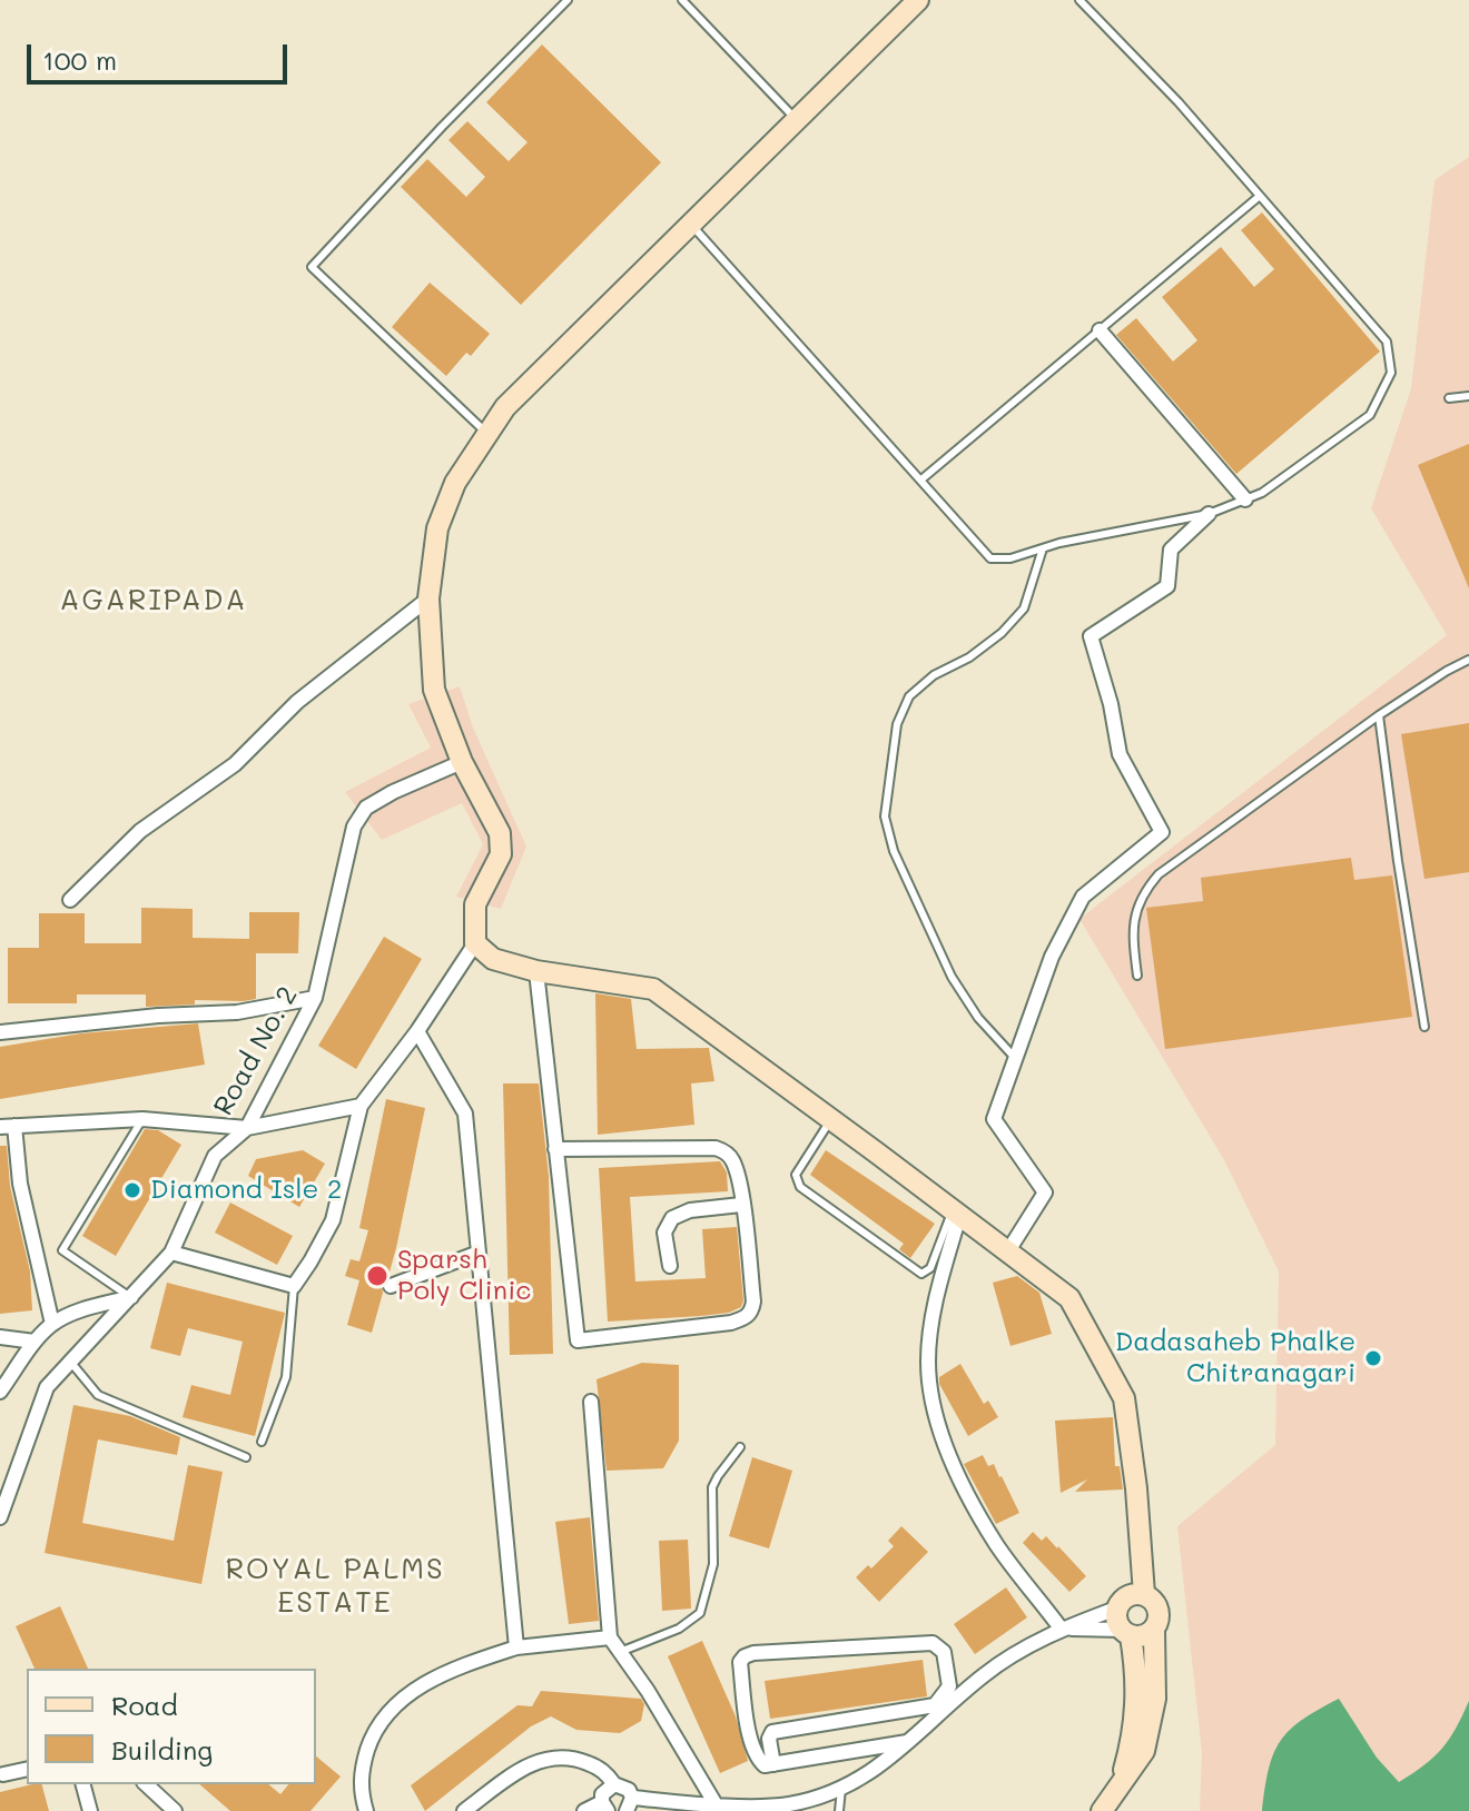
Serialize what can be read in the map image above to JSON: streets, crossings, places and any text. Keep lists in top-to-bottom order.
{
  "streets": {
    "street": ["Road No. 2"]
  },
  "districts": ["AGARIPADA", "ROYAL PALMS ESTATE"],
  "places": ["Diamond Isle 2", "Sparsh Poly Clinic", "Dadasaheb Phalke Chitranagari"],
  "legend": ["Road", "Building"],
  "scale_bar": "100 m"
}
